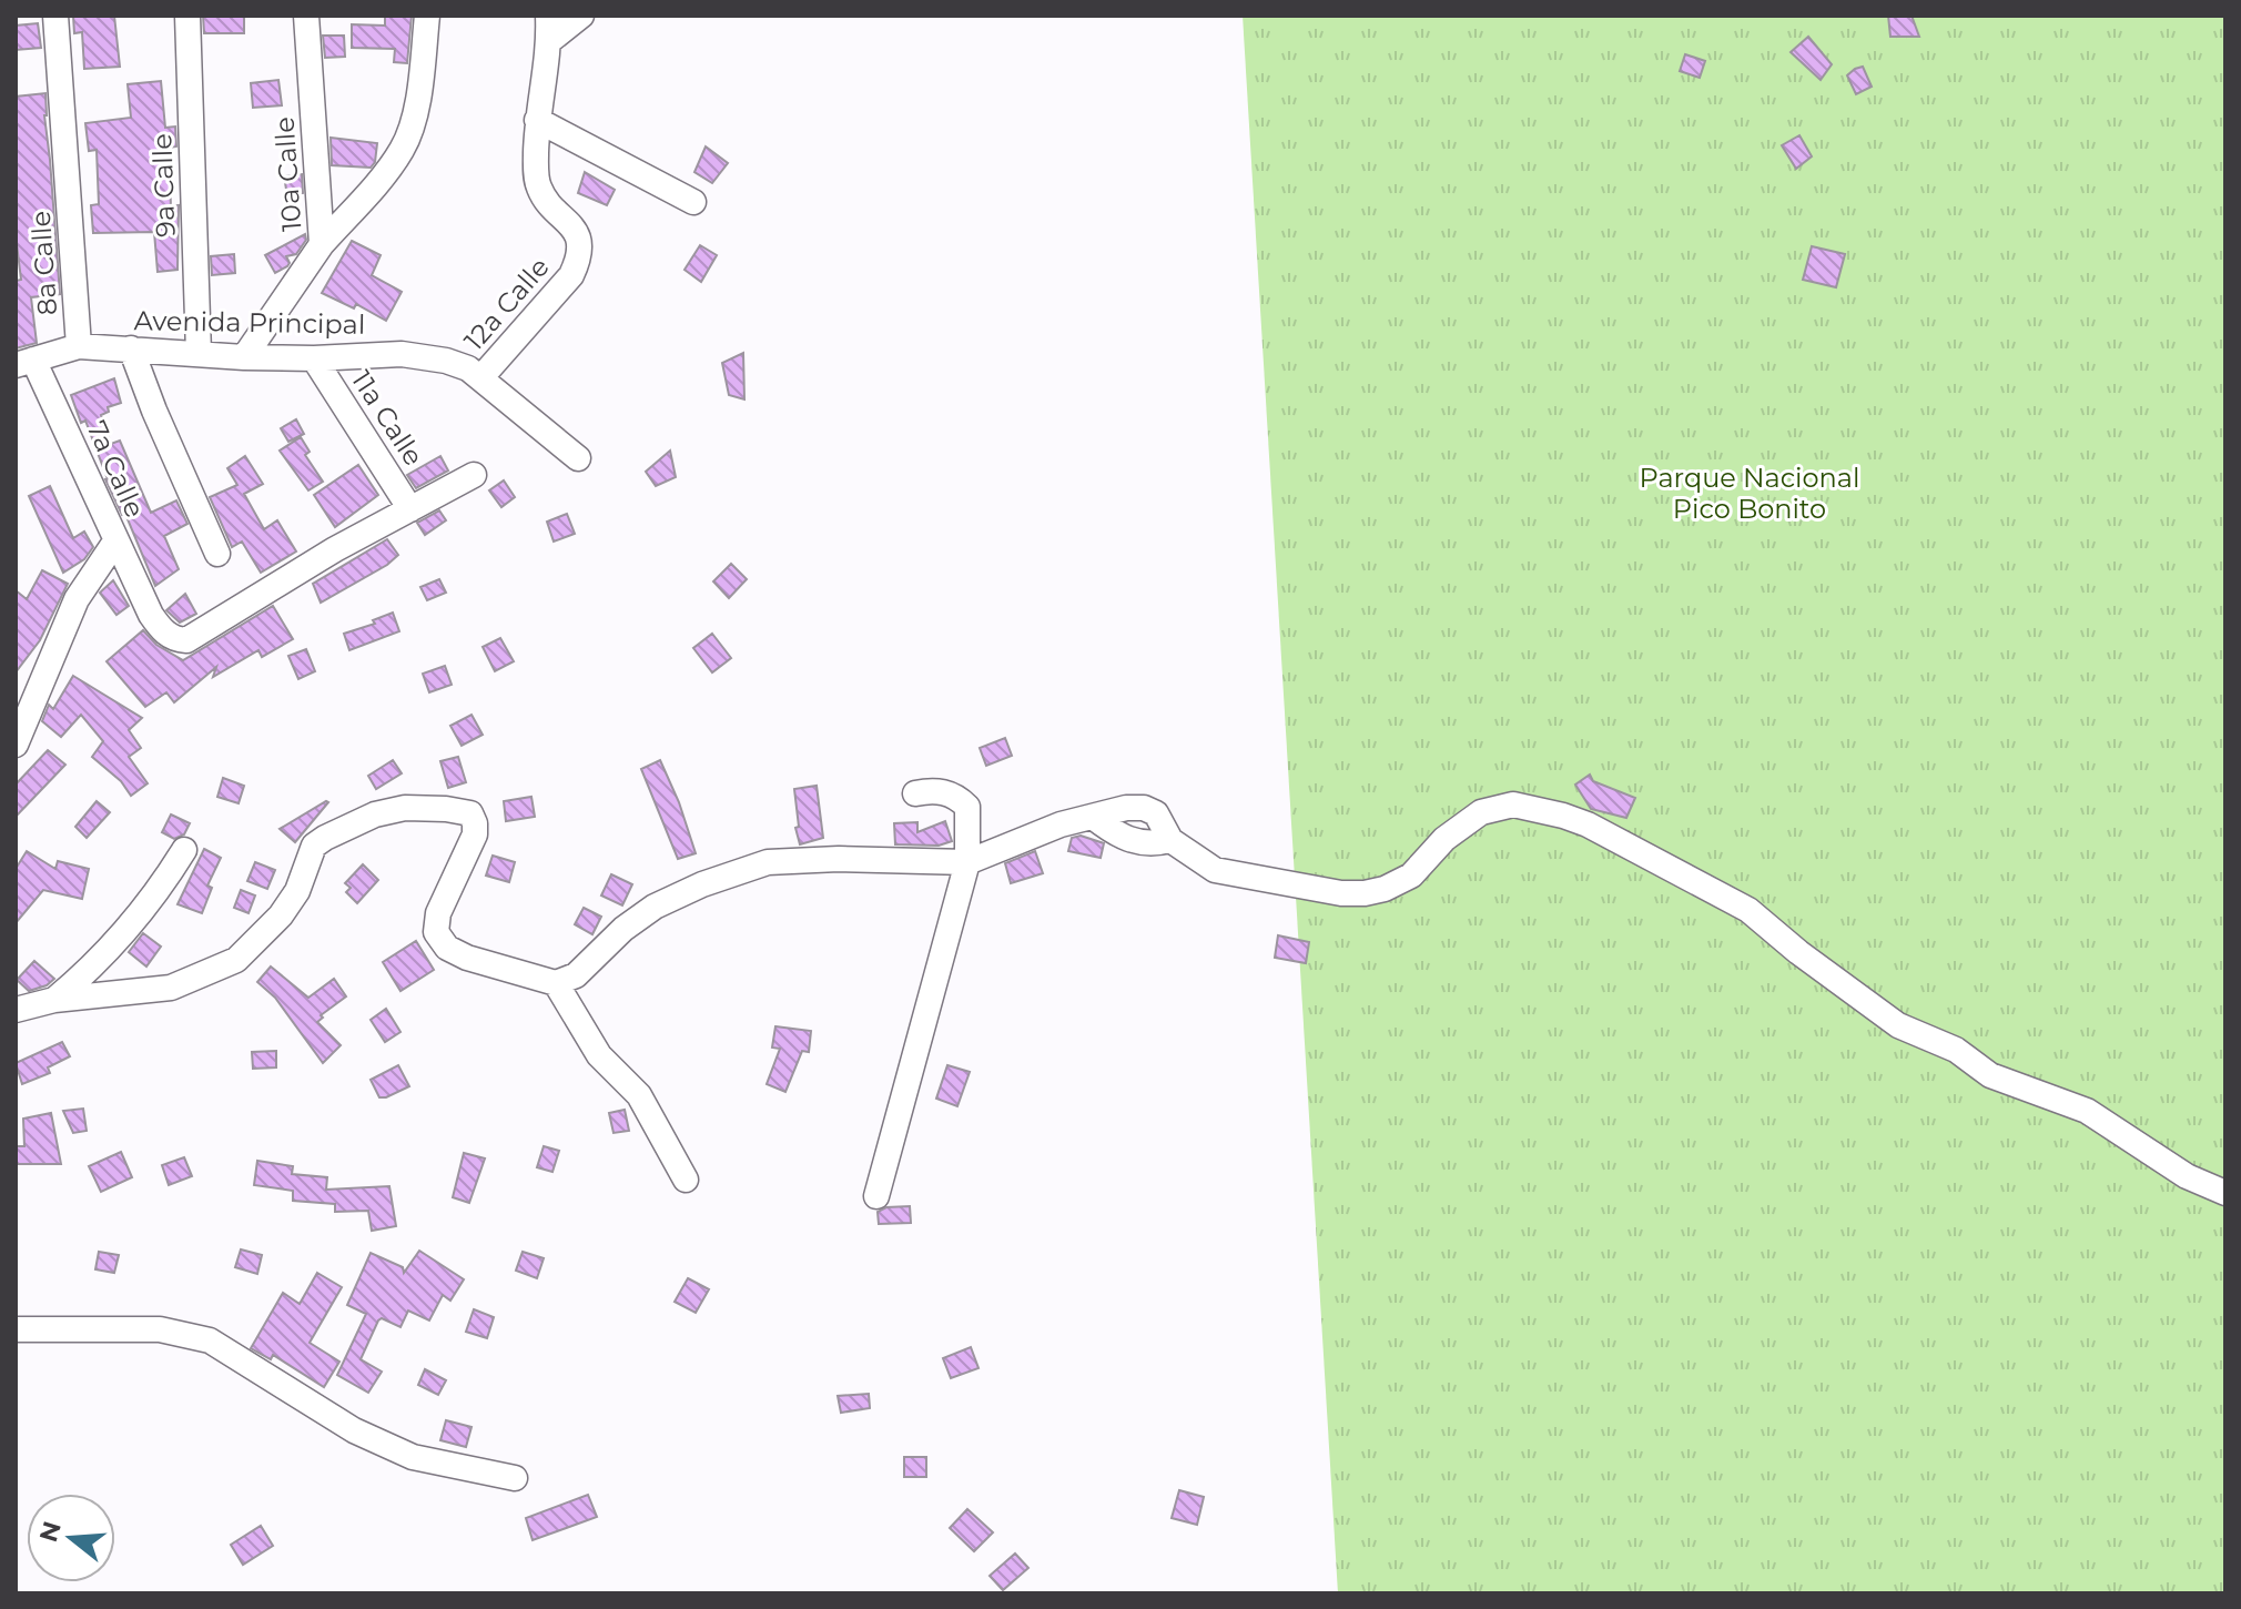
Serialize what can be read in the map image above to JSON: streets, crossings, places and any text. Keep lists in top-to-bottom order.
{
  "streets": {
    "street": [
      "10a Calle",
      "9a Calle",
      "8a Calle",
      "12a Calle",
      "Avenida Principal",
      "11a Calle",
      "7a Calle"
    ]
  },
  "crossings": [
    ["10a Calle", "Avenida Principal"],
    ["9a Calle", "Avenida Principal"],
    ["8a Calle", "Avenida Principal"],
    ["12a Calle", "Avenida Principal"],
    ["Avenida Principal", "11a Calle"],
    ["Avenida Principal", "7a Calle"]
  ],
  "parks": ["Parque Nacional Pico Bonito"],
  "north": "left"
}
